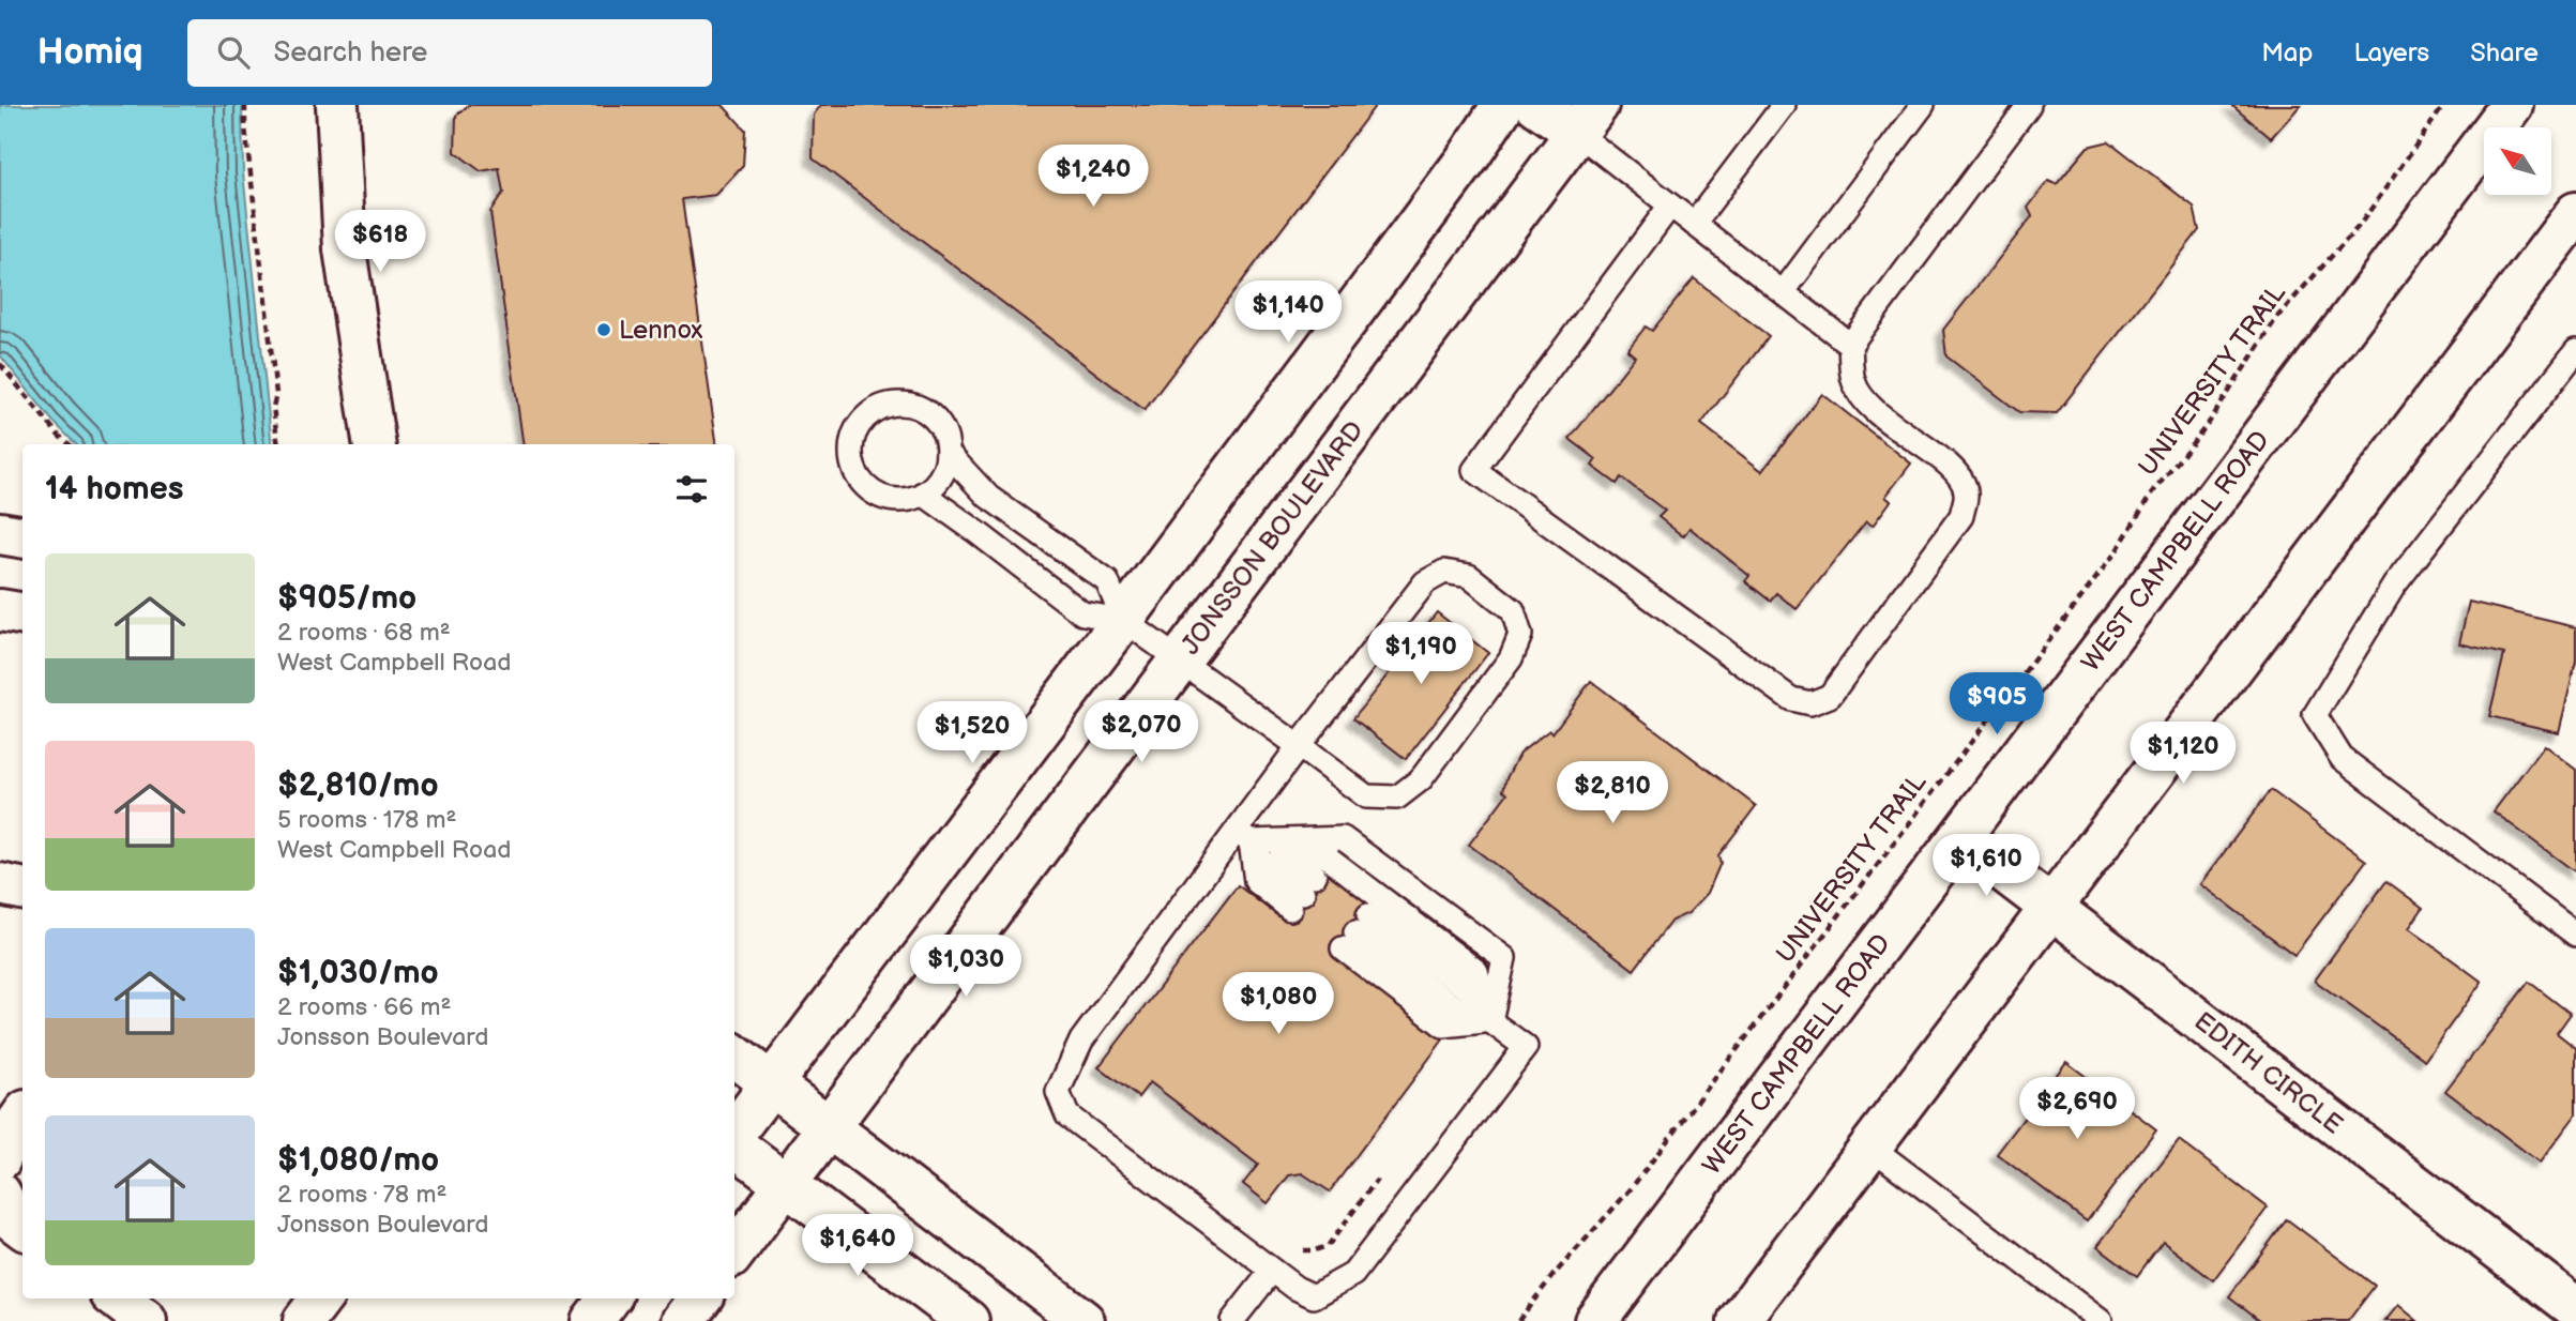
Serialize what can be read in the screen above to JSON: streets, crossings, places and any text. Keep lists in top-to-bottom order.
{
  "streets": {
    "street": ["JONSSON BOULEVARD", "WEST CAMPBELL ROAD", "EDITH CIRCLE"],
    "path": ["UNIVERSITY TRAIL"]
  },
  "crossings": [
    ["WEST CAMPBELL ROAD", "EDITH CIRCLE"]
  ],
  "places": ["Lennox"],
  "north": "top left",
  "page": {
    "header": "Homiq",
    "search": "Search here",
    "nav": ["Map", "Layers", "Share"],
    "price": [
      "$1,240",
      "$618",
      "$1,140",
      "$1,190",
      "$905",
      "$2,070",
      "$1,520",
      "$1,120",
      "$2,810",
      "$1,610",
      "$1,030",
      "$1,080",
      "$2,690",
      "$1,640"
    ],
    "heading": "14 homes",
    "list": [
      {
        "name": "$905/mo",
        "note": "2 rooms · 68 m² · West Campbell Road"
      },
      {
        "name": "$2,810/mo",
        "note": "5 rooms · 178 m² · West Campbell Road"
      },
      {
        "name": "$1,030/mo",
        "note": "2 rooms · 66 m² · Jonsson Boulevard"
      },
      {
        "name": "$1,080/mo",
        "note": "2 rooms · 78 m² · Jonsson Boulevard"
      }
    ]
  }
}
